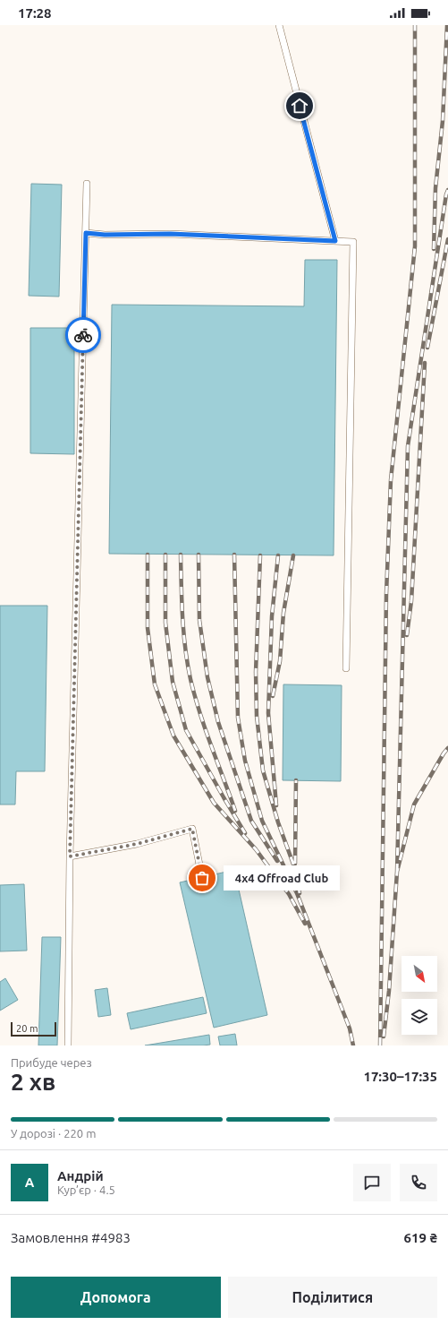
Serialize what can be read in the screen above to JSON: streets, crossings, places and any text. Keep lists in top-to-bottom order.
{
  "places": ["4x4 Offroad Club"],
  "scale_bar": "20 m",
  "north": "bottom right",
  "page": {
    "status": "17:28",
    "bubble": "4x4 Offroad Club",
    "scale": "20 m",
    "heading": ["2 хв", "Прибуде через", "17:30–17:35"],
    "panel": [
      "Андрій",
      "Кур’єр · 4.5",
      "Замовлення #4983",
      "619 ₴"
    ],
    "bar": "У дорозі · 220 m",
    "round": "А",
    "buttons": ["Допомога", "Поділитися"]
  }
}
